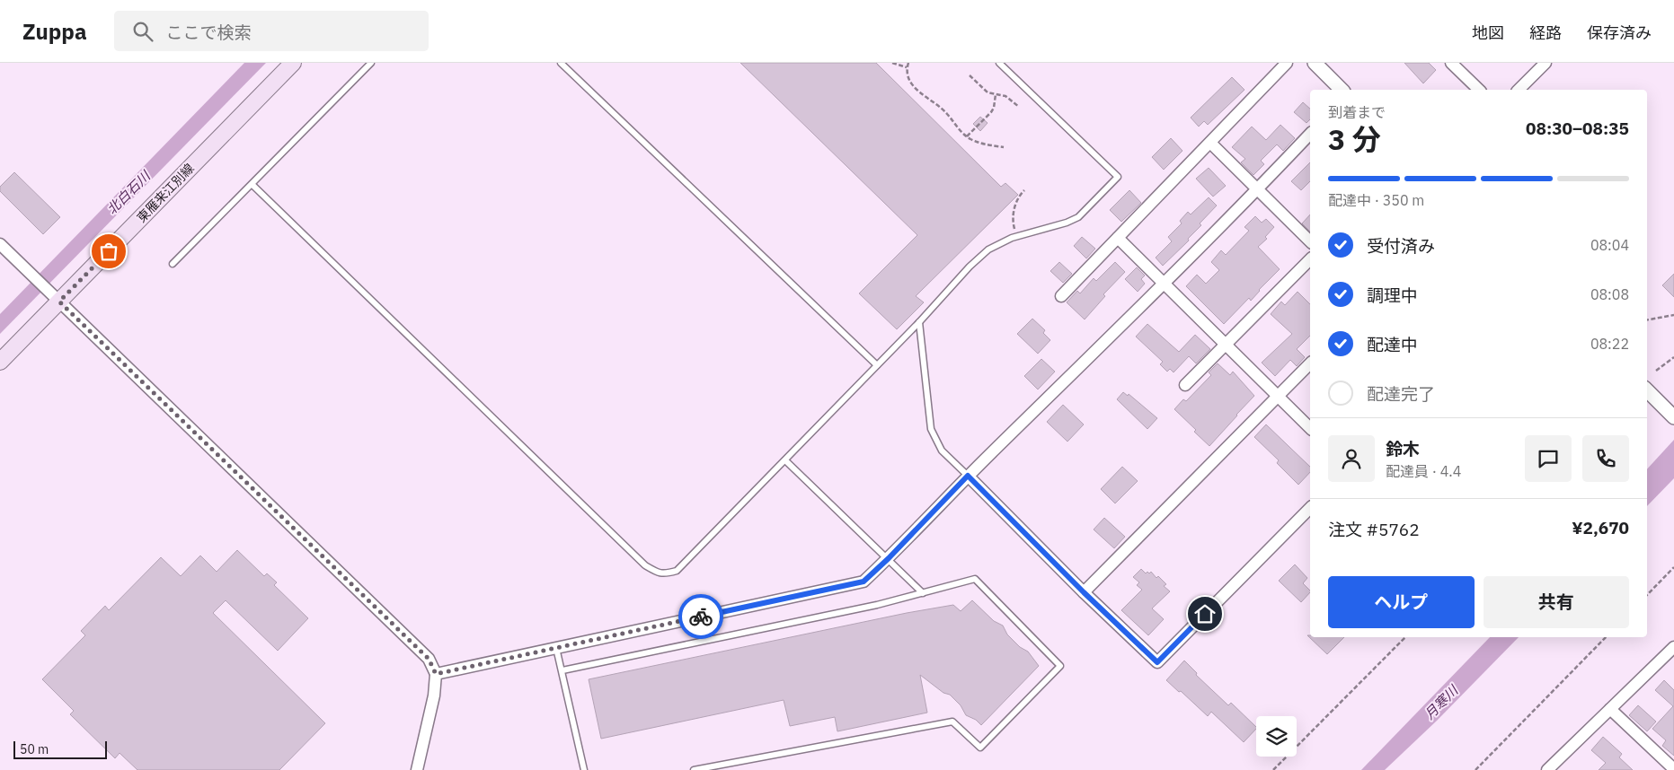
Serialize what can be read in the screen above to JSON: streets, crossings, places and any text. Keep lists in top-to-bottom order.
{
  "streets": {
    "main road": ["東雁来江別線"]
  },
  "water": ["北白石川", "月寒川"],
  "scale_bar": "50 m",
  "page": {
    "header": "Zuppa",
    "search": "ここで検索",
    "nav": ["地図", "経路", "保存済み"],
    "heading": ["3 分", "到着まで", "08:30–08:35"],
    "panel": [
      "鈴木",
      "配達員 · 4.4",
      "注文 #5762",
      "¥2,670"
    ],
    "bar": "配達中 · 350 m",
    "list": [
      ["受付済み", "08:04"],
      ["調理中", "08:08"],
      ["配達中", "08:22"],
      "配達完了"
    ],
    "buttons": ["ヘルプ", "共有"],
    "scale": "50 m"
  }
}
